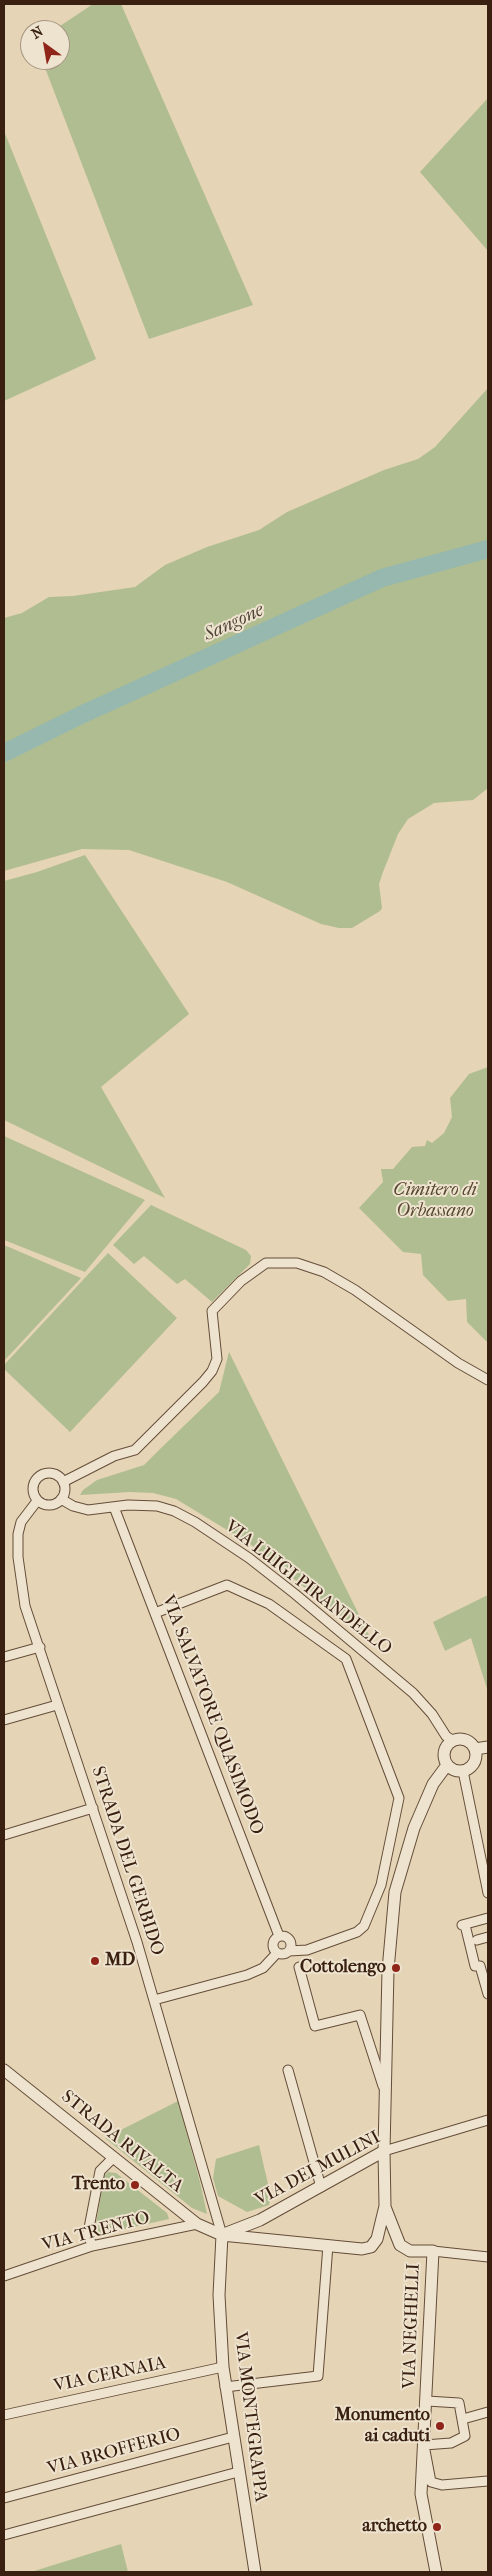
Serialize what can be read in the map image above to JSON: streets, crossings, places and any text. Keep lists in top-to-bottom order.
{
  "streets": {
    "street": [
      "VIA LUIGI PIRANDELLO",
      "VIA SALVATORE QUASIMODO",
      "STRADA DEL GERBIDO",
      "STRADA RIVALTA",
      "VIA DEI MULINI",
      "VIA TRENTO",
      "VIA NEGHELLI",
      "VIA CERNAIA",
      "VIA MONTEGRAPPA",
      "VIA BROFFERIO"
    ]
  },
  "crossings": [
    ["VIA LUIGI PIRANDELLO", "VIA SALVATORE QUASIMODO"],
    ["VIA LUIGI PIRANDELLO", "STRADA DEL GERBIDO"],
    ["STRADA DEL GERBIDO", "STRADA RIVALTA"],
    ["STRADA DEL GERBIDO", "VIA DEI MULINI"],
    ["STRADA DEL GERBIDO", "VIA MONTEGRAPPA"],
    ["STRADA RIVALTA", "VIA DEI MULINI"],
    ["STRADA RIVALTA", "VIA TRENTO"],
    ["STRADA RIVALTA", "VIA MONTEGRAPPA"],
    ["VIA DEI MULINI", "VIA MONTEGRAPPA"],
    ["VIA CERNAIA", "VIA MONTEGRAPPA"],
    ["VIA MONTEGRAPPA", "VIA BROFFERIO"]
  ],
  "water": ["Sangone"],
  "parks": ["Cimitero di Orbassano"],
  "places": [
    "MD",
    "Cottolengo",
    "Trento",
    "Monumento ai caduti",
    "archetto"
  ],
  "north": "top left"
}
